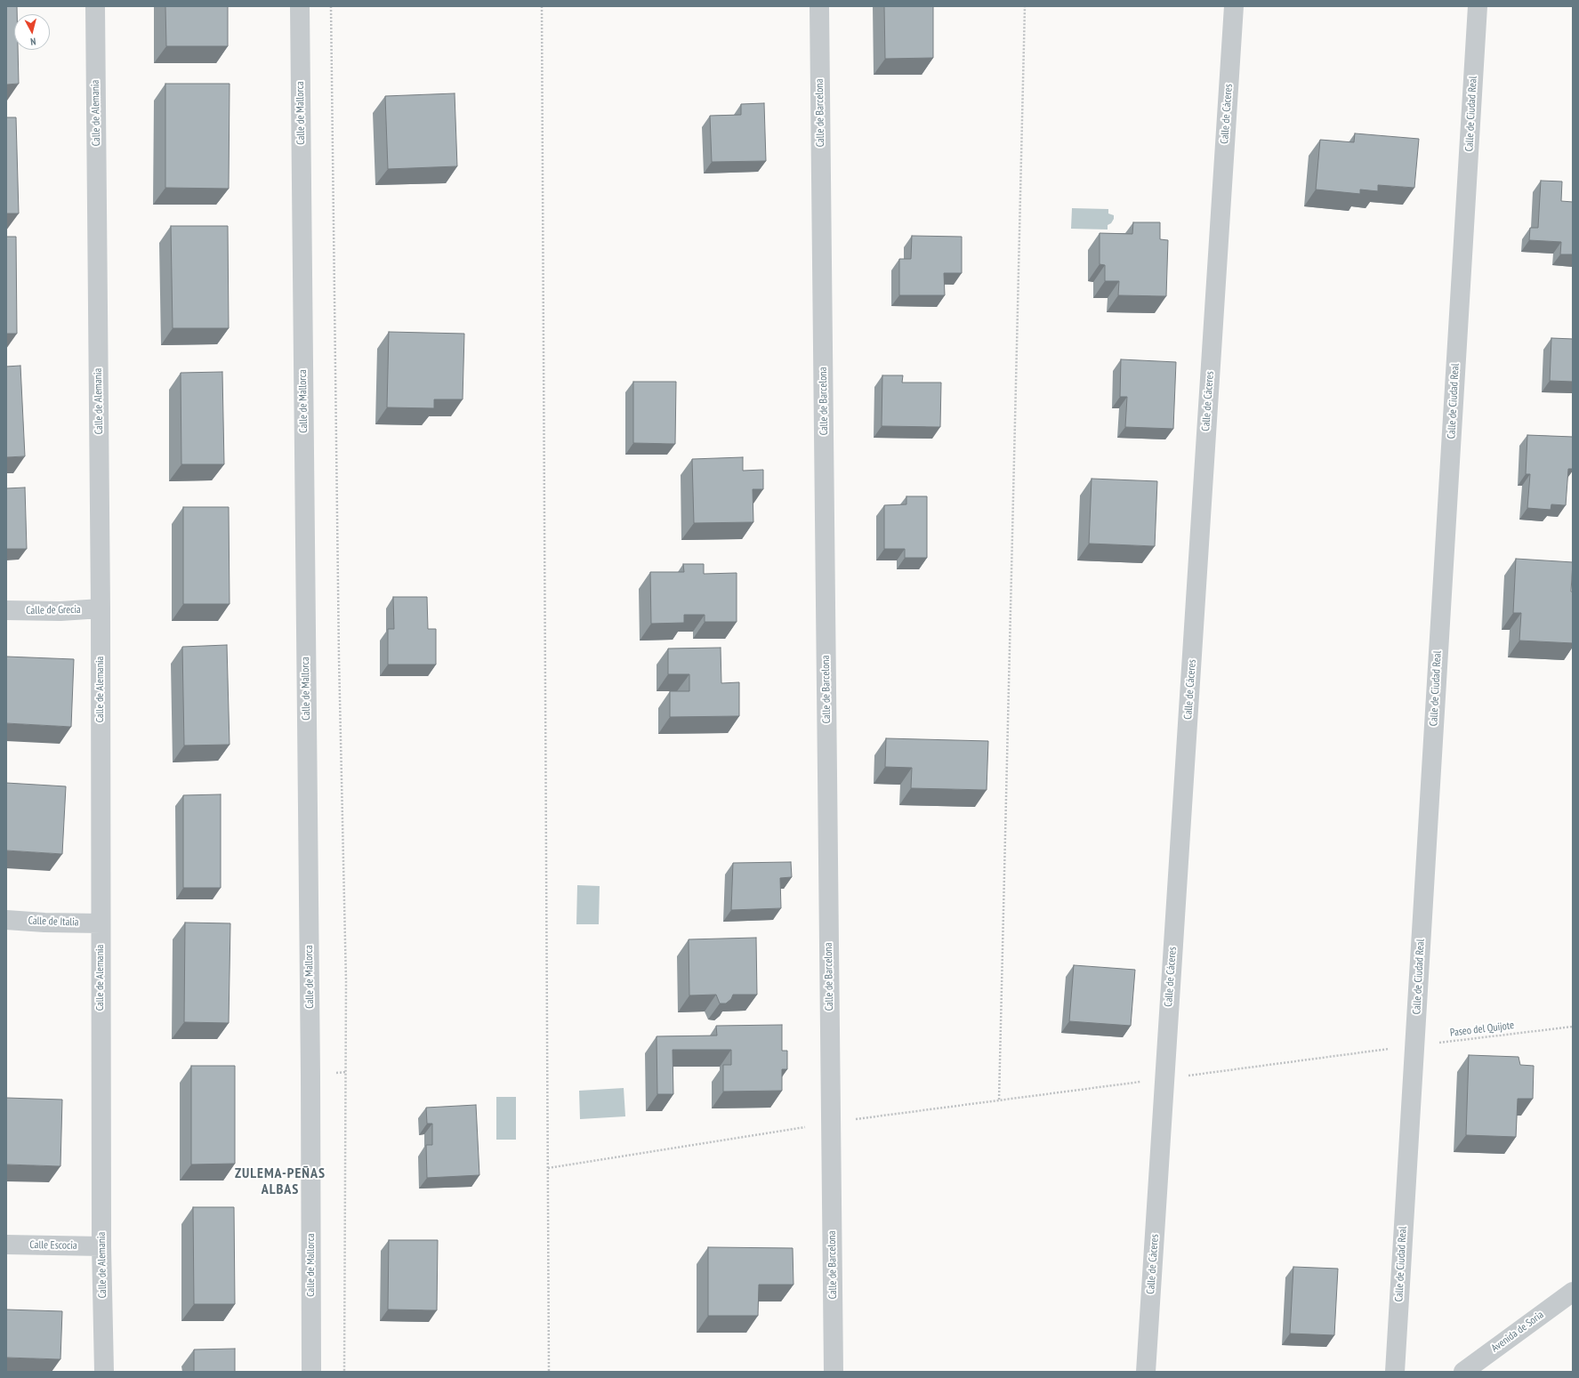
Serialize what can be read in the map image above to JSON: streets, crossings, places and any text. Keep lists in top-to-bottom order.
{
  "streets": {
    "street": [
      "Calle de Alemania",
      "Calle de Mallorca",
      "Calle de Barcelona",
      "Calle de Cáceres",
      "Calle de Ciudad Real",
      "Calle de Grecia",
      "Calle de Italia",
      "Calle Escocia",
      "Avenida de Soria"
    ],
    "path": ["Paseo del Quijote"]
  },
  "crossings": [
    ["Calle de Alemania", "Calle de Grecia"],
    ["Calle de Alemania", "Calle de Italia"],
    ["Calle de Alemania", "Calle Escocia"],
    ["Calle de Barcelona", "Paseo del Quijote"],
    ["Calle de Cáceres", "Paseo del Quijote"],
    ["Calle de Ciudad Real", "Paseo del Quijote"]
  ],
  "districts": ["ZULEMA-PEÑAS ALBAS"],
  "north": "bottom"
}
